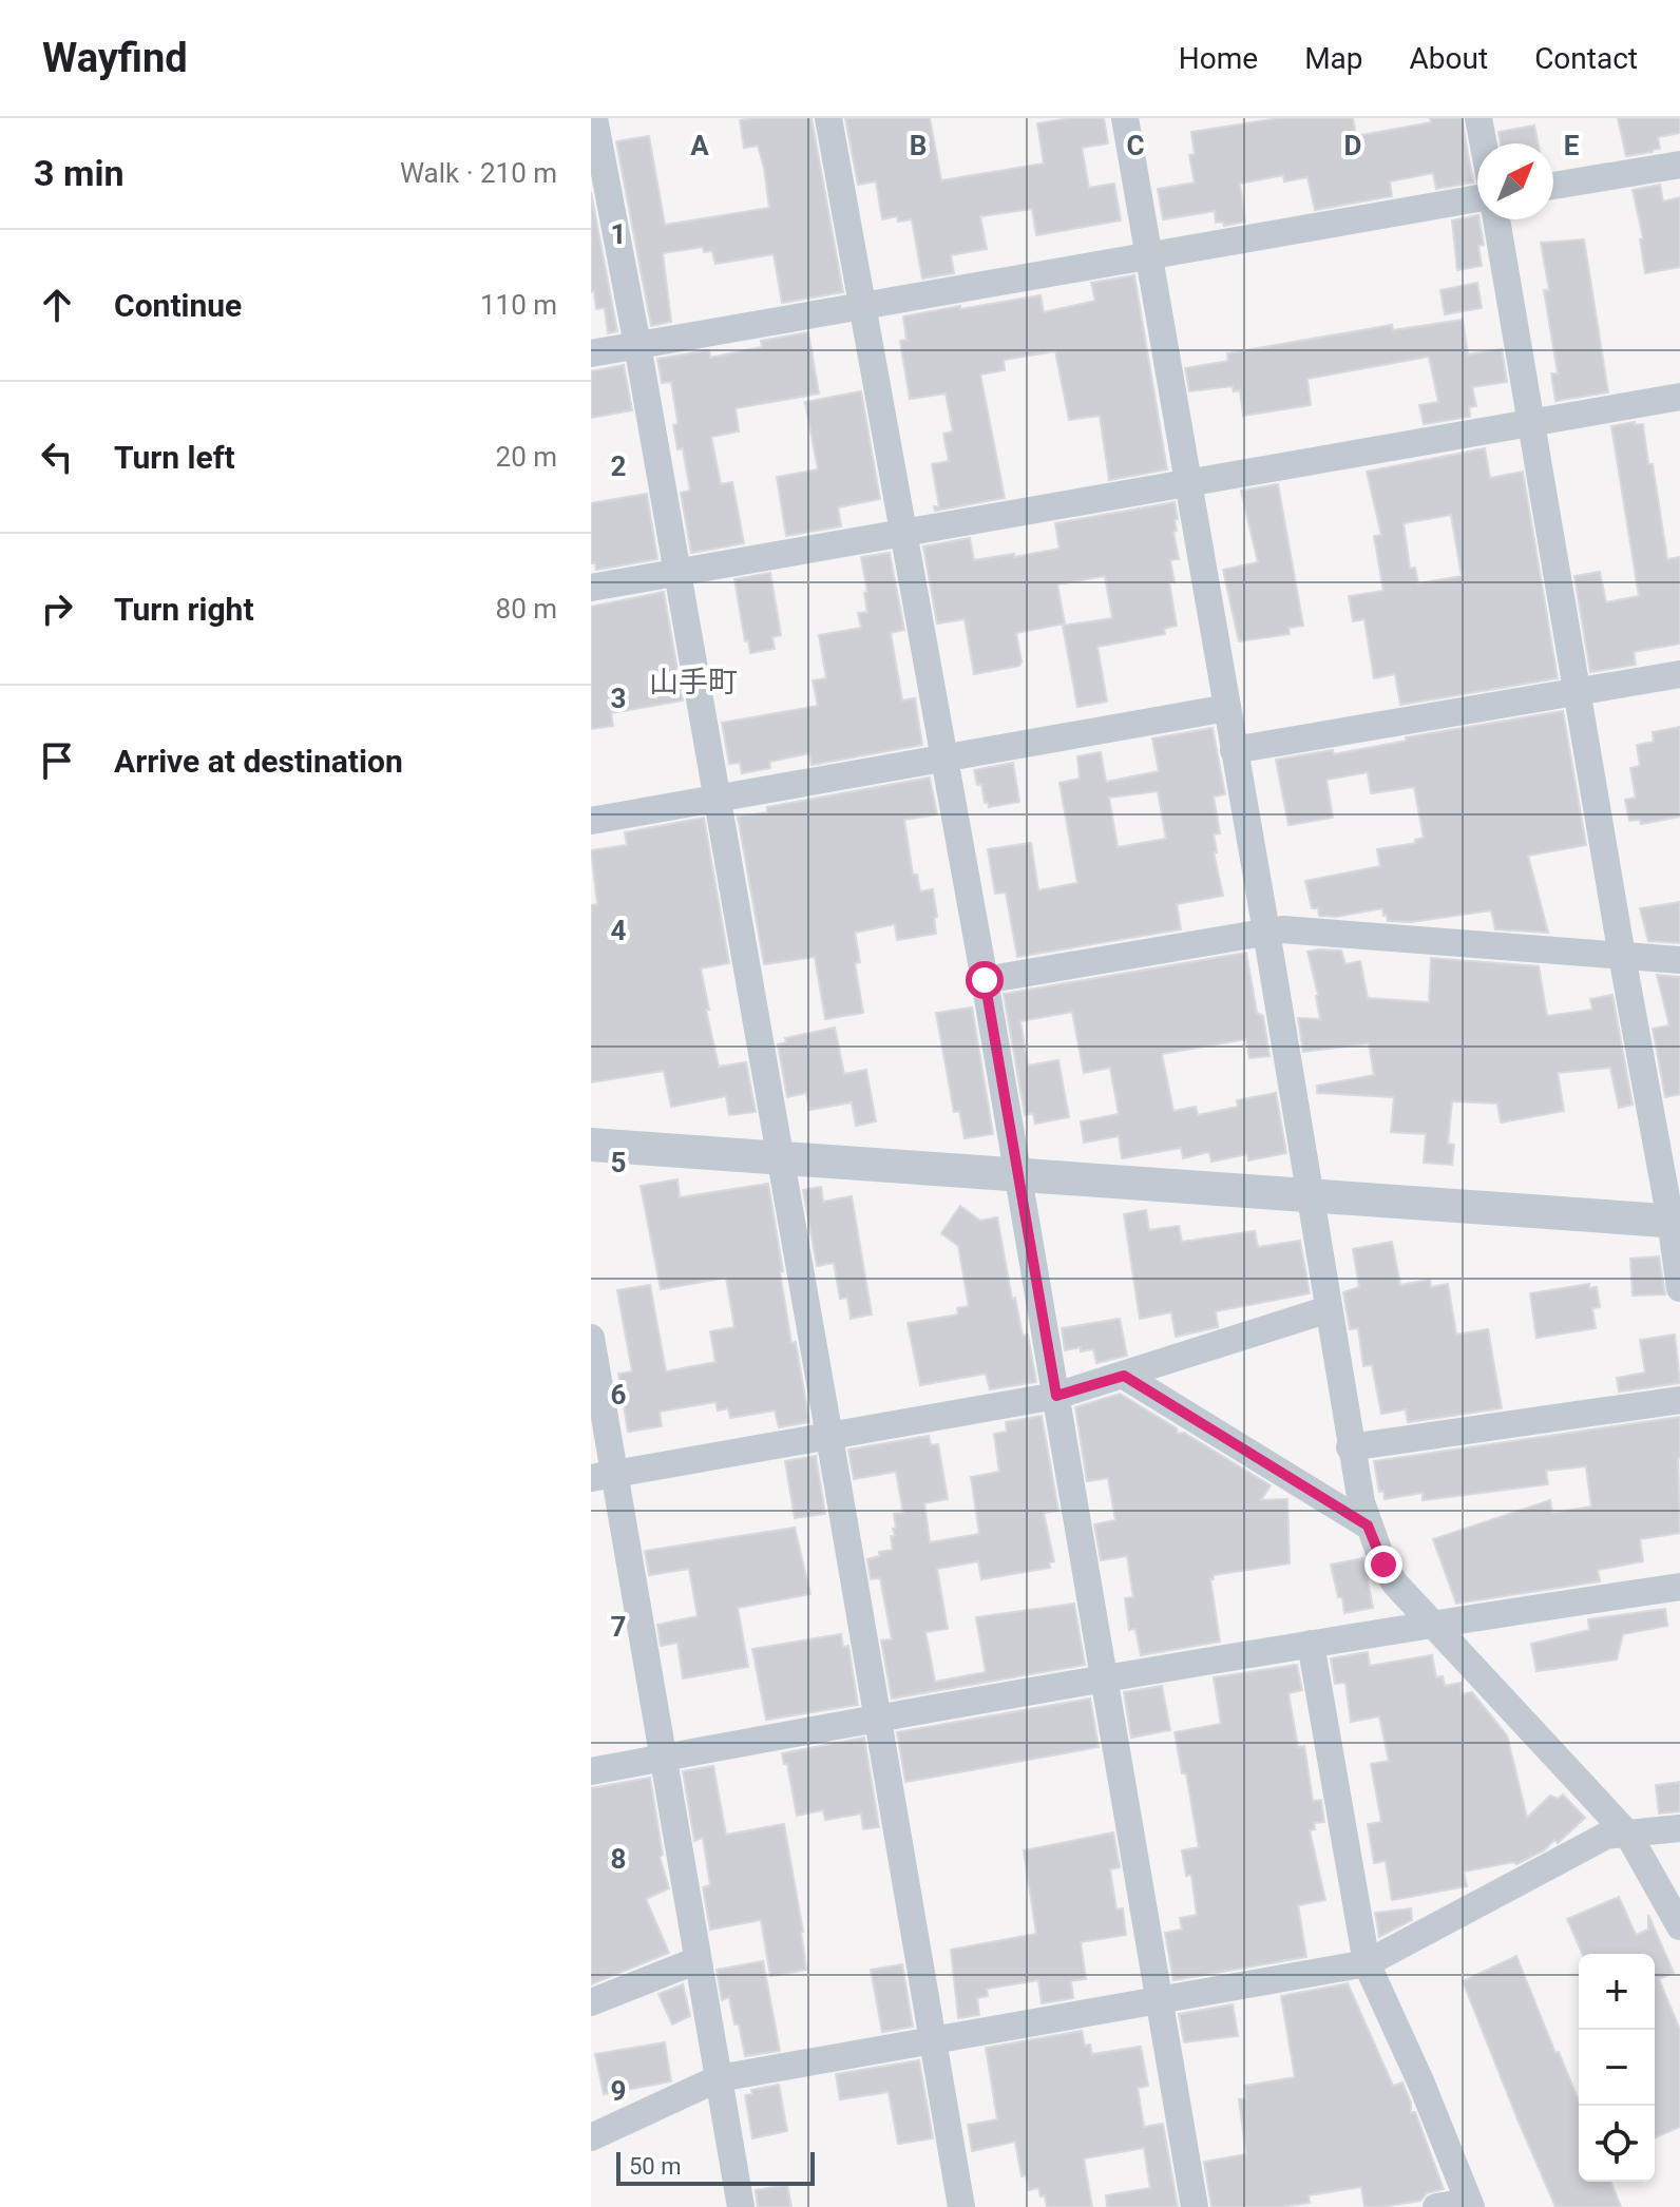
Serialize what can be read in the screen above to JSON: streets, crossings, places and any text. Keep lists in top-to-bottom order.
{
  "districts": ["山手町"],
  "scale_bar": "50 m",
  "north": "top right",
  "page": {
    "header": "Wayfind",
    "nav": [
      "Home",
      "Map",
      "About",
      "Contact"
    ],
    "heading": ["3 min", "Walk · 210 m"],
    "list": [
      ["Continue", "110 m"],
      ["Turn left", "20 m"],
      ["Turn right", "80 m"],
      "Arrive at destination"
    ],
    "map_buttons": ["+", "−"],
    "scale": "50 m"
  },
  "grid": {
    "columns": [
      "A",
      "B",
      "C",
      "D",
      "E"
    ],
    "rows": [
      "1",
      "2",
      "3",
      "4",
      "5",
      "6",
      "7",
      "8",
      "9"
    ]
  }
}
